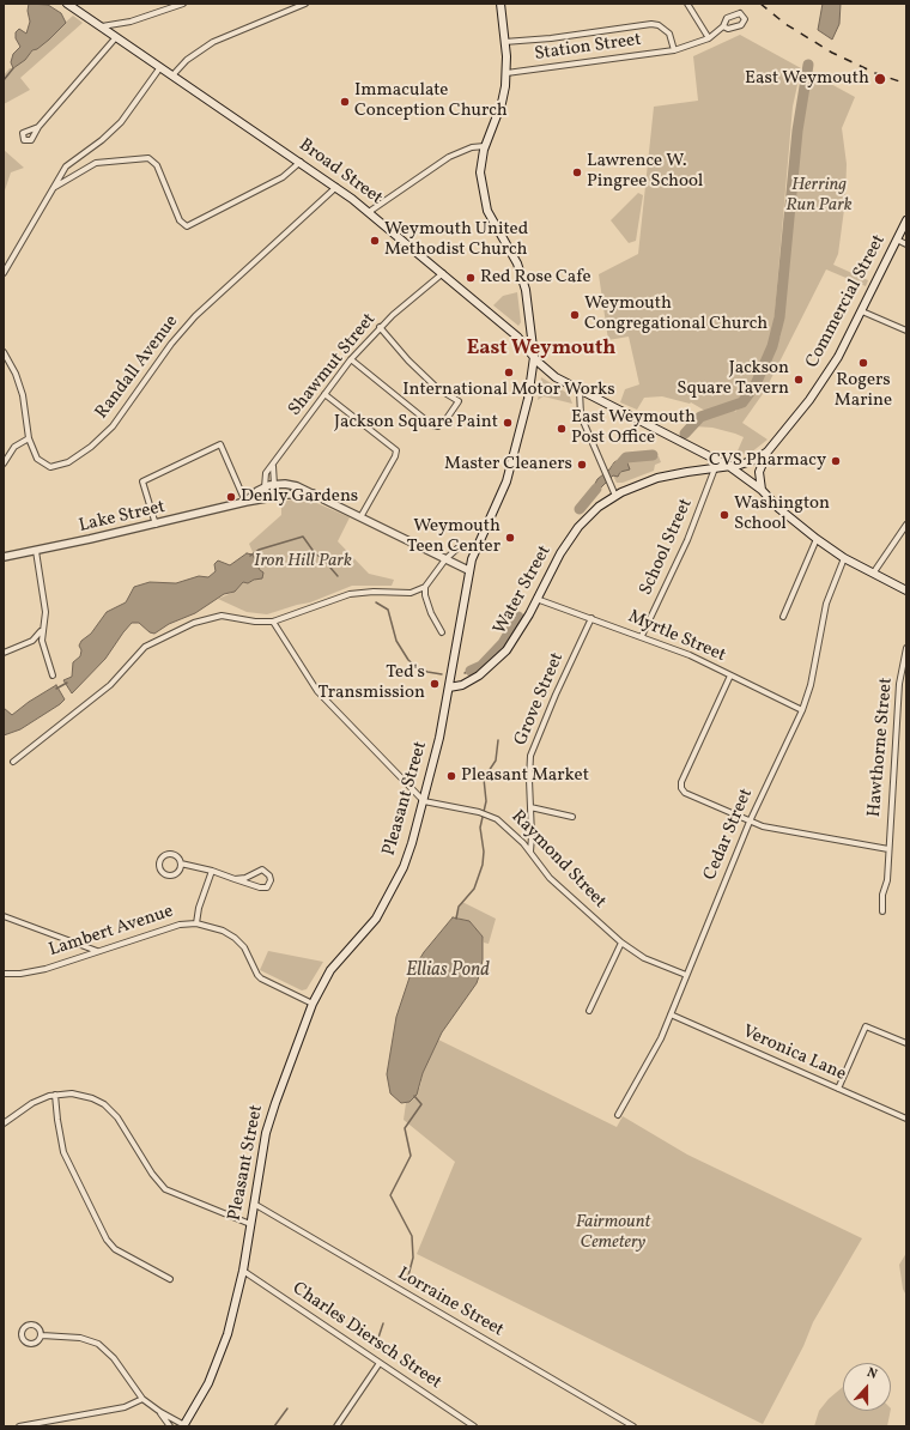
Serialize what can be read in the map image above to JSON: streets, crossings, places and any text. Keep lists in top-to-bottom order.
{
  "streets": {
    "main road": [
      "Broad Street",
      "Commercial Street",
      "Water Street",
      "Pleasant Street"
    ],
    "street": [
      "Station Street",
      "Shawmut Street",
      "Randall Avenue",
      "Lake Street",
      "School Street",
      "Myrtle Street",
      "Grove Street",
      "Hawthorne Street",
      "Cedar Street",
      "Raymond Street",
      "Lambert Avenue",
      "Veronica Lane",
      "Lorraine Street",
      "Charles Diersch Street"
    ]
  },
  "crossings": [
    ["Broad Street", "Commercial Street"],
    ["Broad Street", "Shawmut Street"],
    ["Broad Street", "Randall Avenue"],
    ["Broad Street", "Pleasant Street"],
    ["Broad Street", "Cedar Street"],
    ["Commercial Street", "School Street"],
    ["Commercial Street", "Water Street"],
    ["Shawmut Street", "Lake Street"],
    ["School Street", "Myrtle Street"],
    ["Water Street", "Myrtle Street"],
    ["Water Street", "Pleasant Street"],
    ["Myrtle Street", "Grove Street"],
    ["Myrtle Street", "Cedar Street"],
    ["Grove Street", "Raymond Street"],
    ["Pleasant Street", "Raymond Street"],
    ["Pleasant Street", "Lambert Avenue"],
    ["Pleasant Street", "Lorraine Street"],
    ["Pleasant Street", "Charles Diersch Street"],
    ["Cedar Street", "Raymond Street"],
    ["Cedar Street", "Veronica Lane"]
  ],
  "districts": ["East Weymouth"],
  "water": ["Ellias Pond"],
  "parks": ["Herring Run Park", "Iron Hill Park", "Fairmount Cemetery"],
  "places": [
    "East Weymouth",
    "Immaculate Conception Church",
    "Lawrence W. Pingree School",
    "Weymouth United Methodist Church",
    "Red Rose Cafe",
    "Weymouth Congregational Church",
    "Rogers Marine",
    "International Motor Works",
    "Jackson Square Tavern",
    "Jackson Square Paint",
    "East Weymouth Post Office",
    "CVS Pharmacy",
    "Master Cleaners",
    "Denly Gardens",
    "Washington School",
    "Weymouth Teen Center",
    "Ted's Transmission",
    "Pleasant Market"
  ],
  "north": "top"
}
